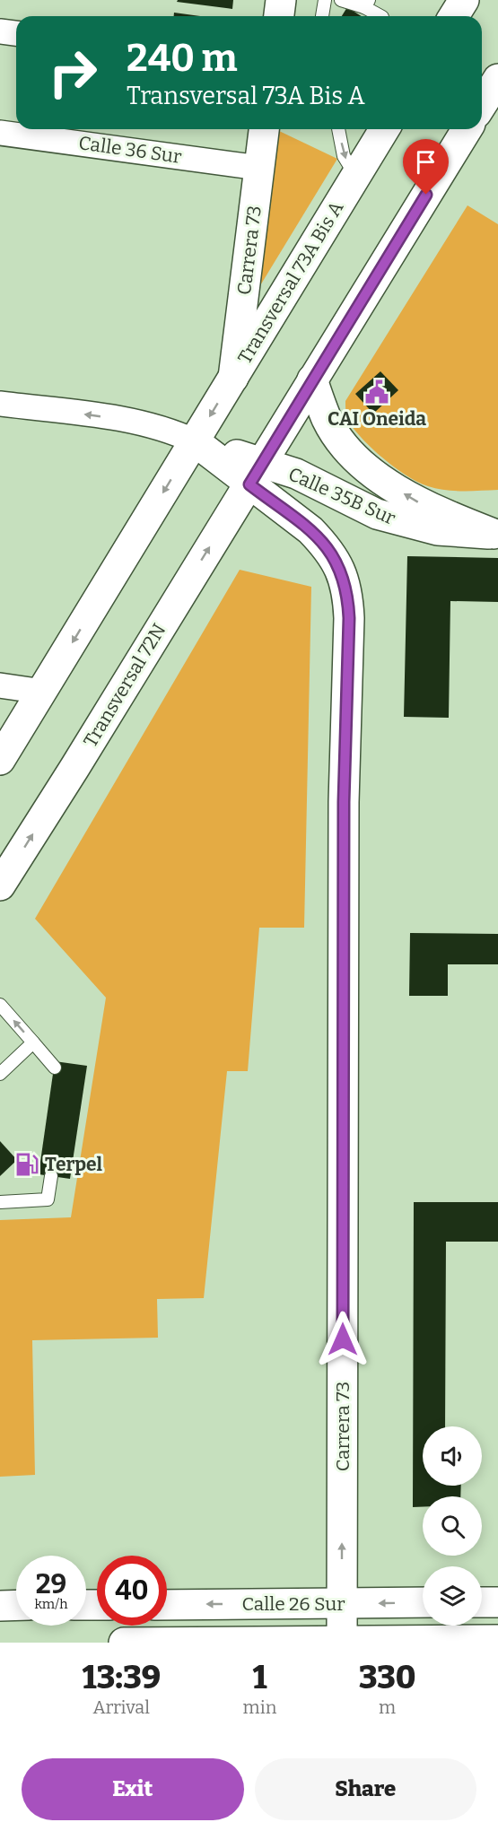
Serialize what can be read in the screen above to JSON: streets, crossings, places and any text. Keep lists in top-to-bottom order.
{
  "streets": {
    "main road": [
      "Carrera 73",
      "Transversal 73A Bis A",
      "Calle 35B Sur",
      "Transversal 72N",
      "Calle 26 Sur"
    ],
    "street": ["Calle 36 Sur"]
  },
  "crossings": [
    ["Calle 36 Sur", "Carrera 73"],
    ["Carrera 73", "Transversal 73A Bis A"],
    ["Carrera 73", "Calle 35B Sur"],
    ["Carrera 73", "Transversal 72N"],
    ["Carrera 73", "Calle 26 Sur"],
    ["Calle 35B Sur", "Transversal 72N"]
  ],
  "one_way": ["Carrera 73"],
  "places": {
    "public building": ["CAI Oneida"],
    "fuel station": ["Terpel"]
  },
  "page": {
    "turn": ["240 m", "Transversal 73A Bis A"],
    "speed": "29 km/h",
    "limit": "40",
    "eta": [
      "13:39",
      "Arrival",
      "1",
      "min",
      "330",
      "m"
    ],
    "buttons": ["Exit", "Share"]
  }
}
